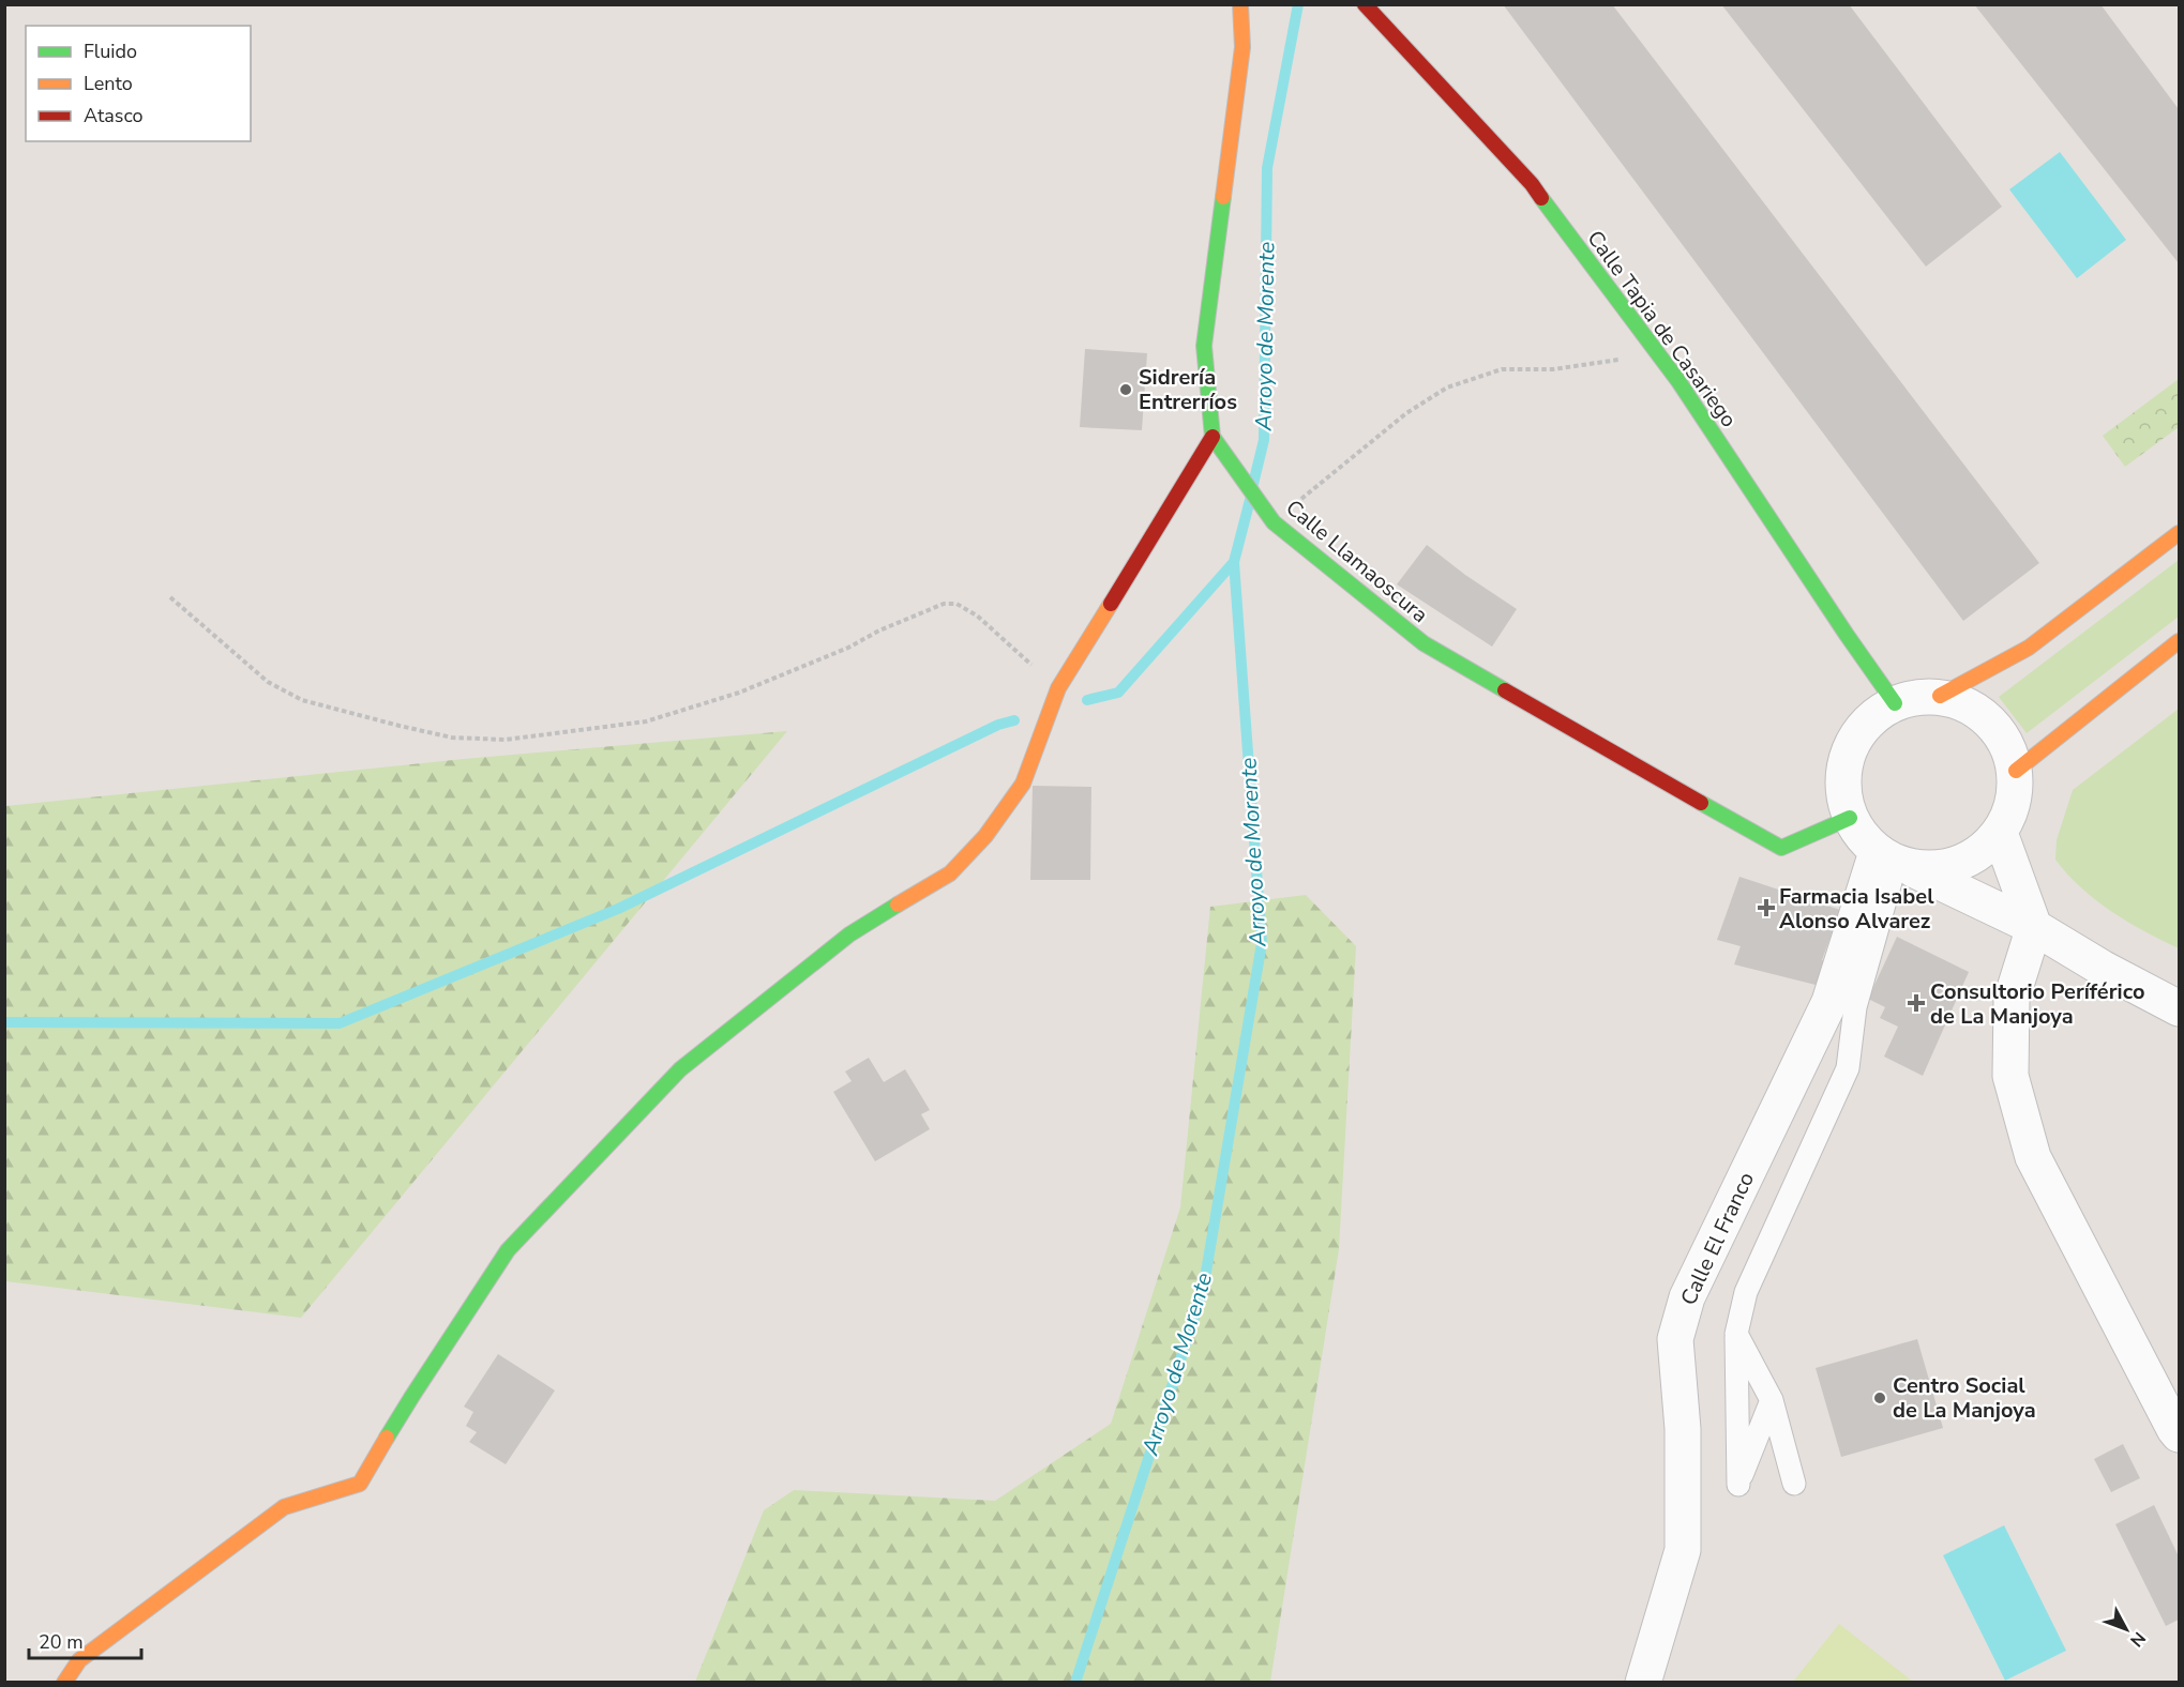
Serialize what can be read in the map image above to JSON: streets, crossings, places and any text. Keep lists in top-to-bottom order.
{
  "streets": {
    "street": ["Calle Tapia de Casariego", "Calle Llamaoscura", "Calle El Franco"]
  },
  "crossings": [
    ["Calle Tapia de Casariego", "Calle Llamaoscura"],
    ["Calle Tapia de Casariego", "Calle El Franco"],
    ["Calle Llamaoscura", "Calle El Franco"]
  ],
  "water": ["Arroyo de Morente"],
  "places": {
    "other": ["Sidrería Entrerríos", "Centro Social de La Manjoya"],
    "health": ["Farmacia Isabel Alonso Alvarez", "Consultorio Períférico de La Manjoya"]
  },
  "legend": ["Fluido", "Lento", "Atasco"],
  "scale_bar": "20 m",
  "north": "bottom right"
}
